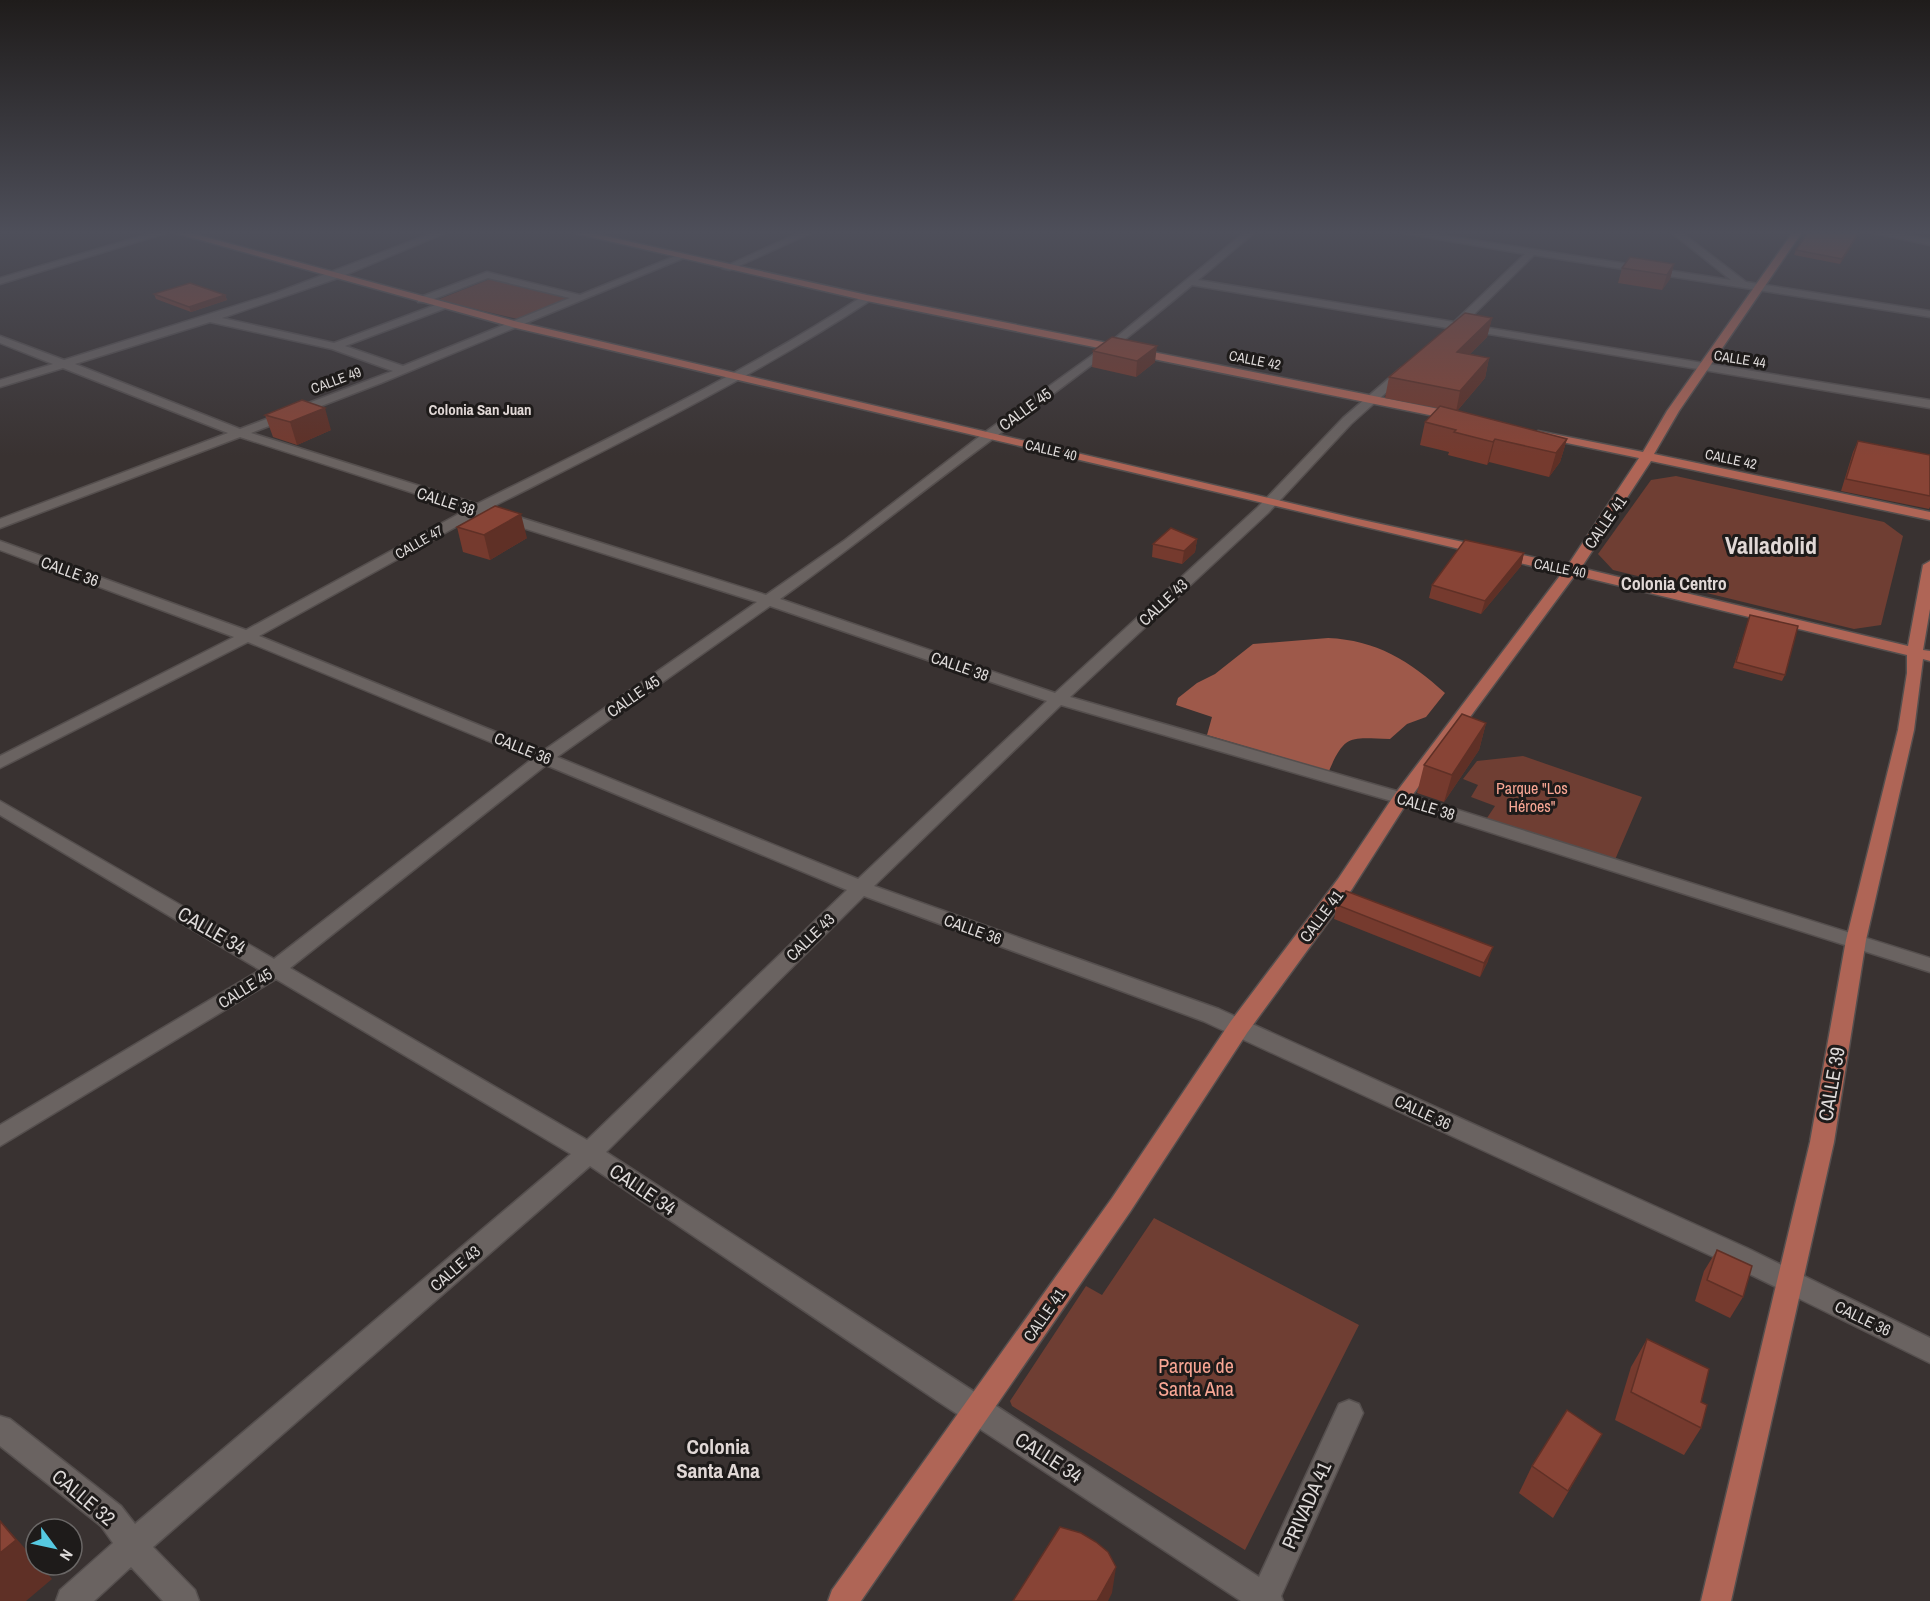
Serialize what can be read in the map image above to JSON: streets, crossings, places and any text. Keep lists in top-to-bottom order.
{
  "streets": {
    "main road": [
      "CALLE 42",
      "CALLE 40",
      "CALLE 41",
      "CALLE 39"
    ],
    "street": [
      "CALLE 44",
      "CALLE 49",
      "CALLE 45",
      "CALLE 38",
      "CALLE 47",
      "CALLE 36",
      "CALLE 43",
      "CALLE 34",
      "CALLE 32",
      "PRIVADA 41"
    ]
  },
  "crossings": [
    ["CALLE 44", "CALLE 41"],
    ["CALLE 42", "CALLE 45"],
    ["CALLE 42", "CALLE 41"],
    ["CALLE 42", "CALLE 43"],
    ["CALLE 49", "CALLE 40"],
    ["CALLE 49", "CALLE 38"],
    ["CALLE 45", "CALLE 40"],
    ["CALLE 45", "CALLE 38"],
    ["CALLE 45", "CALLE 36"],
    ["CALLE 45", "CALLE 34"],
    ["CALLE 40", "CALLE 41"],
    ["CALLE 40", "CALLE 47"],
    ["CALLE 40", "CALLE 43"],
    ["CALLE 40", "CALLE 39"],
    ["CALLE 38", "CALLE 41"],
    ["CALLE 38", "CALLE 47"],
    ["CALLE 38", "CALLE 43"],
    ["CALLE 38", "CALLE 39"],
    ["CALLE 41", "CALLE 36"],
    ["CALLE 41", "CALLE 34"],
    ["CALLE 47", "CALLE 36"],
    ["CALLE 36", "CALLE 43"],
    ["CALLE 36", "CALLE 39"],
    ["CALLE 43", "CALLE 34"],
    ["CALLE 43", "CALLE 32"],
    ["CALLE 34", "PRIVADA 41"]
  ],
  "districts": [
    "Colonia San Juan",
    "Valladolid",
    "Colonia Centro",
    "Colonia Santa Ana"
  ],
  "parks": ["Parque \"Los Héroes\"", "Parque de Santa Ana"],
  "north": "bottom right"
}
